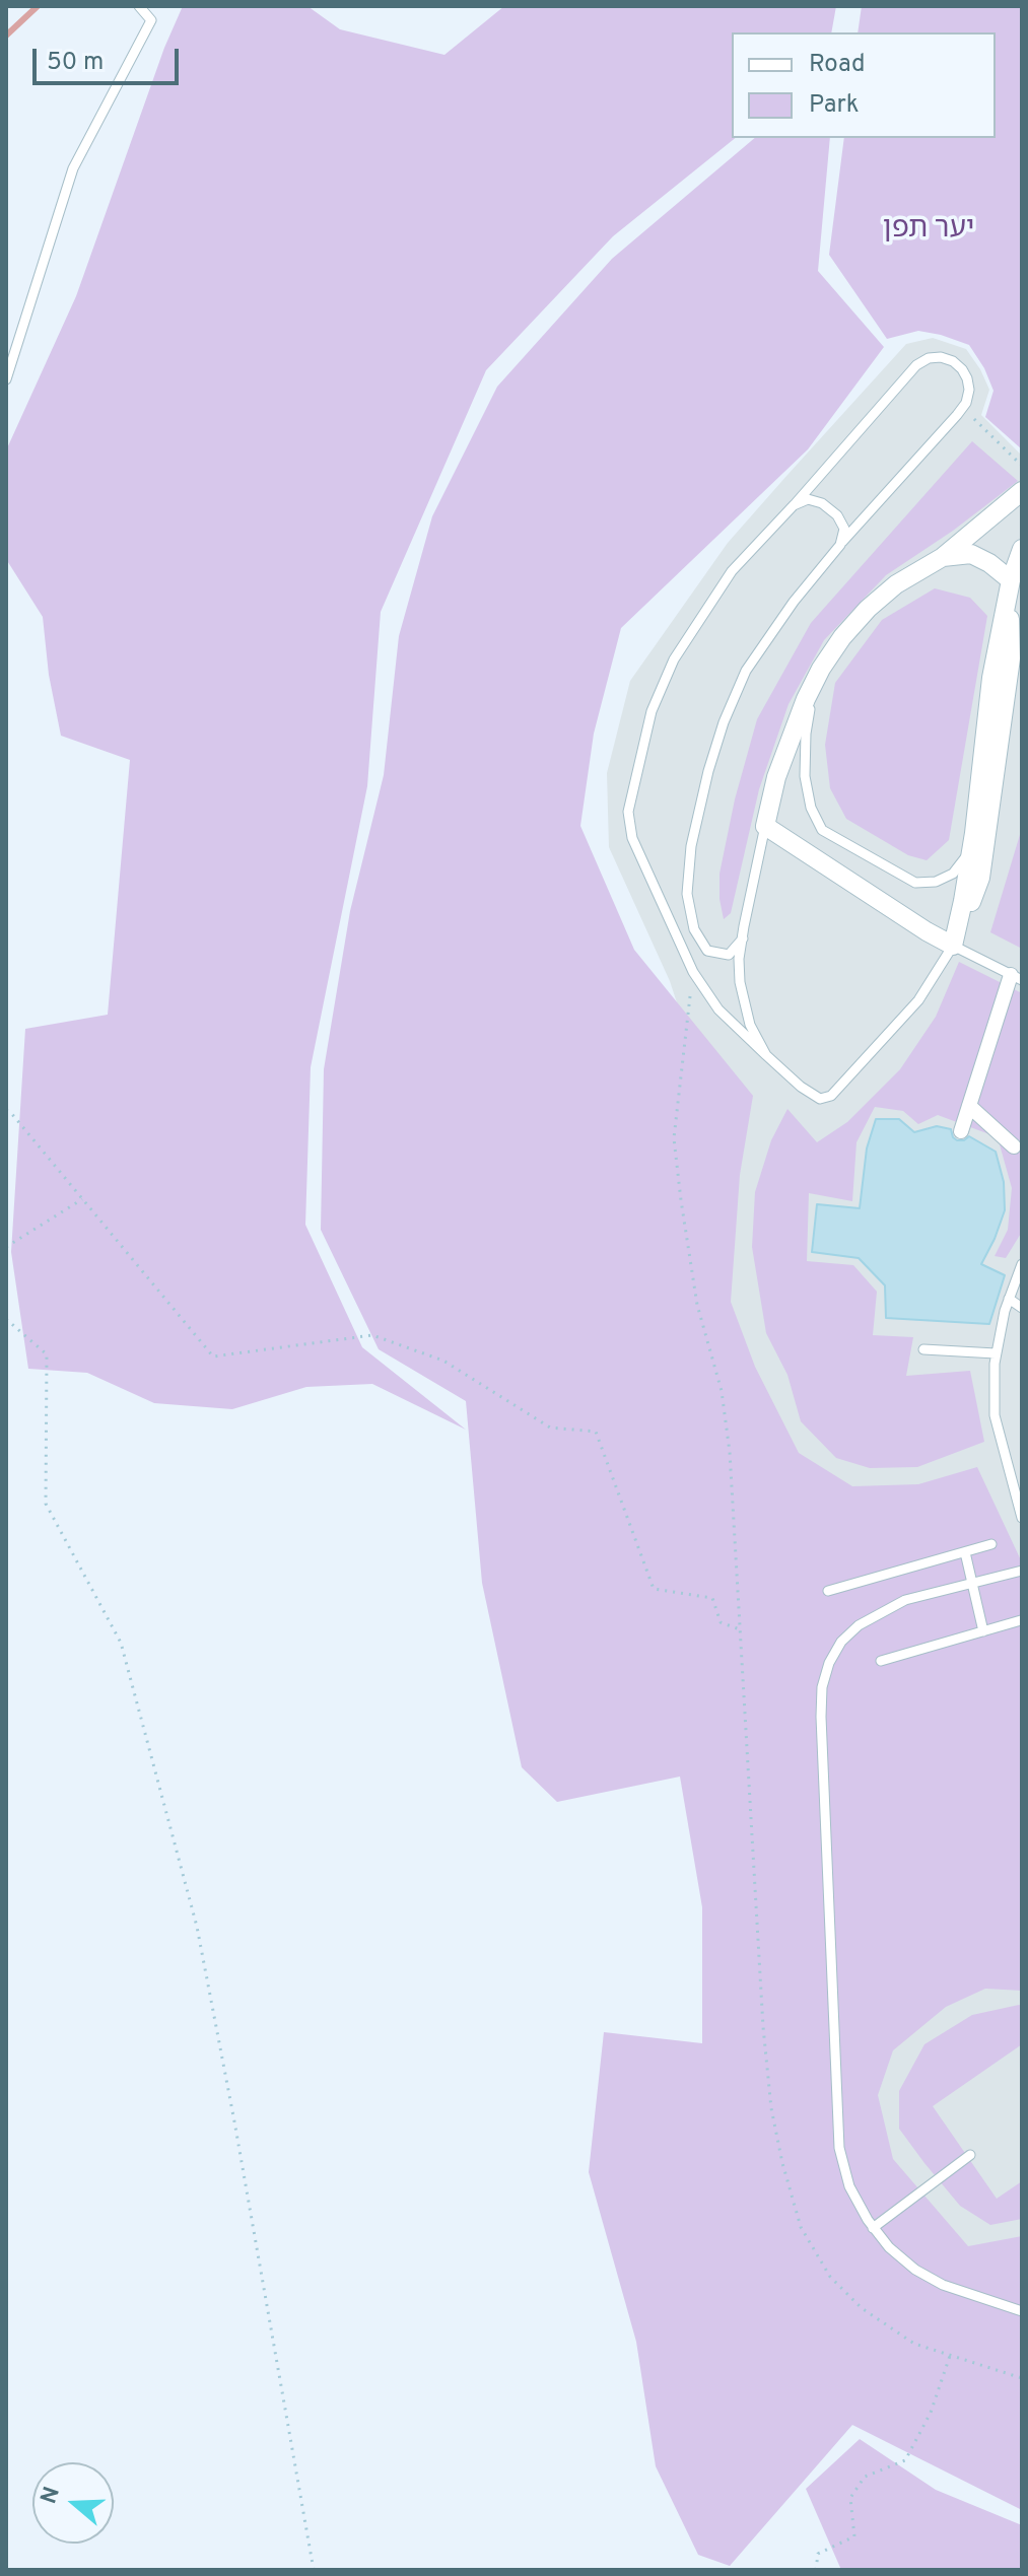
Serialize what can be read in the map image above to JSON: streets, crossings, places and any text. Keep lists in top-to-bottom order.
{
  "parks": ["יער תפן"],
  "legend": ["Road", "Park"],
  "scale_bar": "50 m",
  "north": "left"
}
